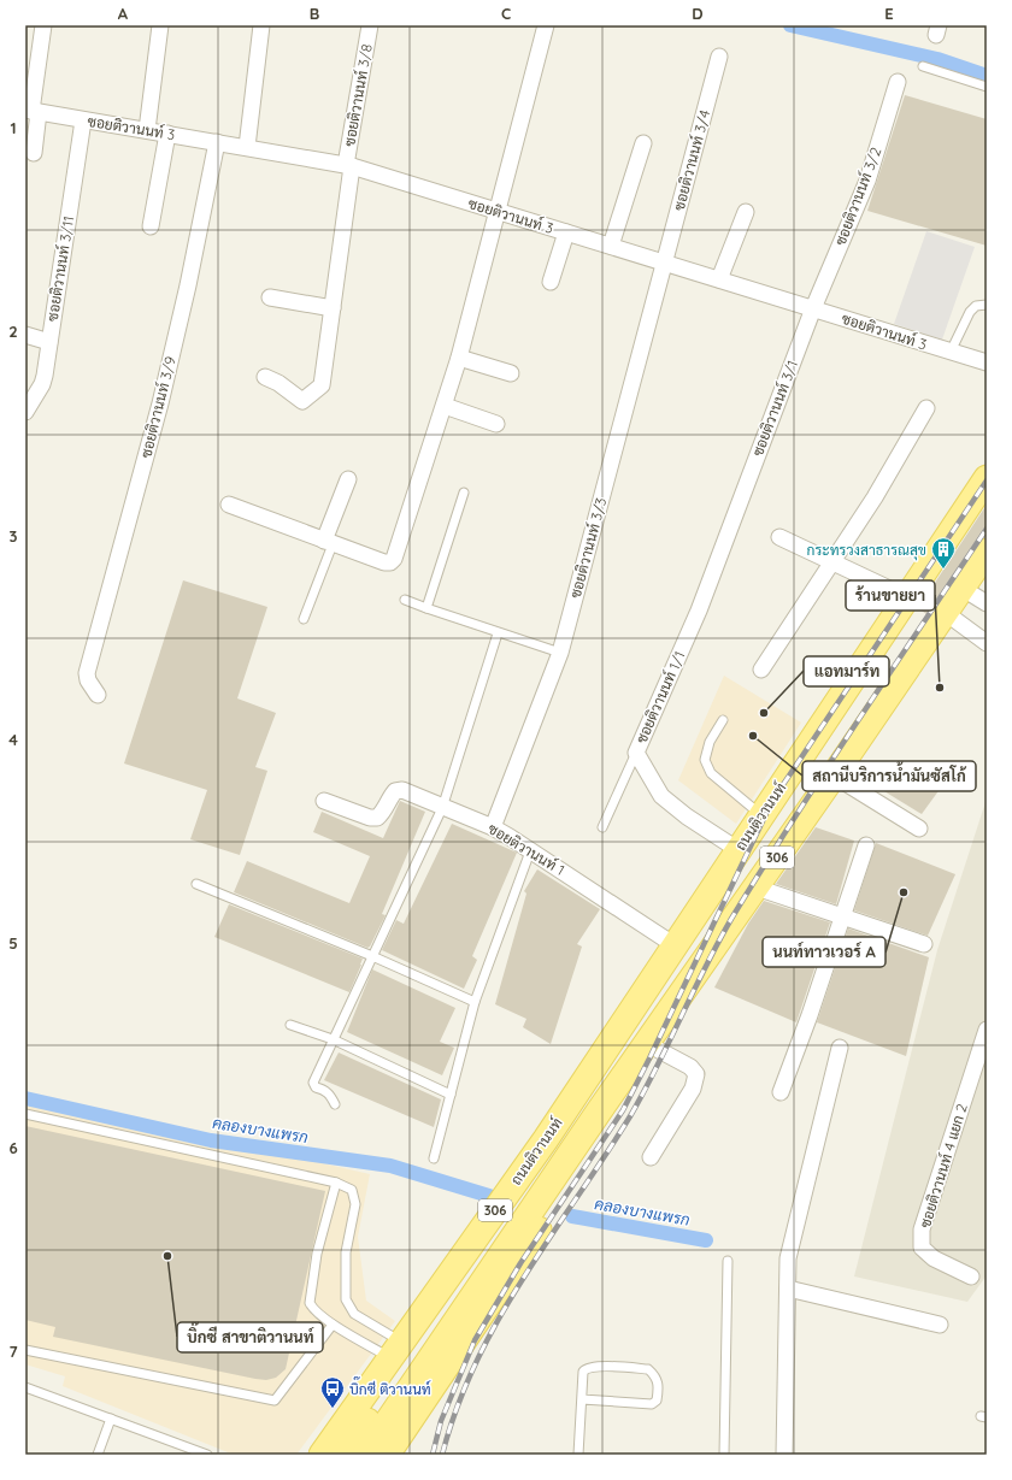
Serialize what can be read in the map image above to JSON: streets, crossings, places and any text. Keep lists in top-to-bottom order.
{
  "streets": {
    "main road": ["ถนนติวานนท์", "306"],
    "street": [
      "ซอยติวานนท์ 3/8",
      "ซอยติวานนท์ 3",
      "ซอยติวานนท์ 3/4",
      "ซอยติวานนท์ 3/2",
      "ซอยติวานนท์ 3/11",
      "ซอยติวานนท์ 3/9",
      "ซอยติวานนท์ 3/1",
      "ซอยติวานนท์ 3/3",
      "ซอยติวานนท์ 1/1",
      "ซอยติวานนท์ 1",
      "ซอยติวานนท์ 4 แยก 2"
    ]
  },
  "crossings": [
    ["ซอยติวานนท์ 3/8", "ซอยติวานนท์ 3"],
    ["ซอยติวานนท์ 3", "ซอยติวานนท์ 3/4"],
    ["ซอยติวานนท์ 3", "ซอยติวานนท์ 3/2"],
    ["ซอยติวานนท์ 3", "ซอยติวานนท์ 3/11"],
    ["ซอยติวานนท์ 3", "ซอยติวานนท์ 3/9"],
    ["ซอยติวานนท์ 3", "ซอยติวานนท์ 3/1"],
    ["ซอยติวานนท์ 3", "ซอยติวานนท์ 3/3"],
    ["ซอยติวานนท์ 3/4", "ซอยติวานนท์ 3/3"],
    ["ซอยติวานนท์ 3/2", "ซอยติวานนท์ 3/1"],
    ["ซอยติวานนท์ 3/1", "ซอยติวานนท์ 1/1"],
    ["ซอยติวานนท์ 3/3", "ซอยติวานนท์ 1"],
    ["ซอยติวานนท์ 1/1", "ถนนติวานนท์"],
    ["ถนนติวานนท์", "ซอยติวานนท์ 1"]
  ],
  "water": ["คลองบางแพรก"],
  "places": {
    "building": ["กระทรวงสาธารณสุข"],
    "other": [
      "ร้านขายยา",
      "แอทมาร์ท",
      "สถานีบริการน้ำมันซัสโก้",
      "นนท์ทาวเวอร์ A",
      "บิ๊กซี สาขาติวานนท์"
    ],
    "bus stop": ["บิ๊กซี ติวานนท์"]
  },
  "grid": {
    "columns": [
      "A",
      "B",
      "C",
      "D",
      "E"
    ],
    "rows": [
      "1",
      "2",
      "3",
      "4",
      "5",
      "6",
      "7"
    ]
  }
}
